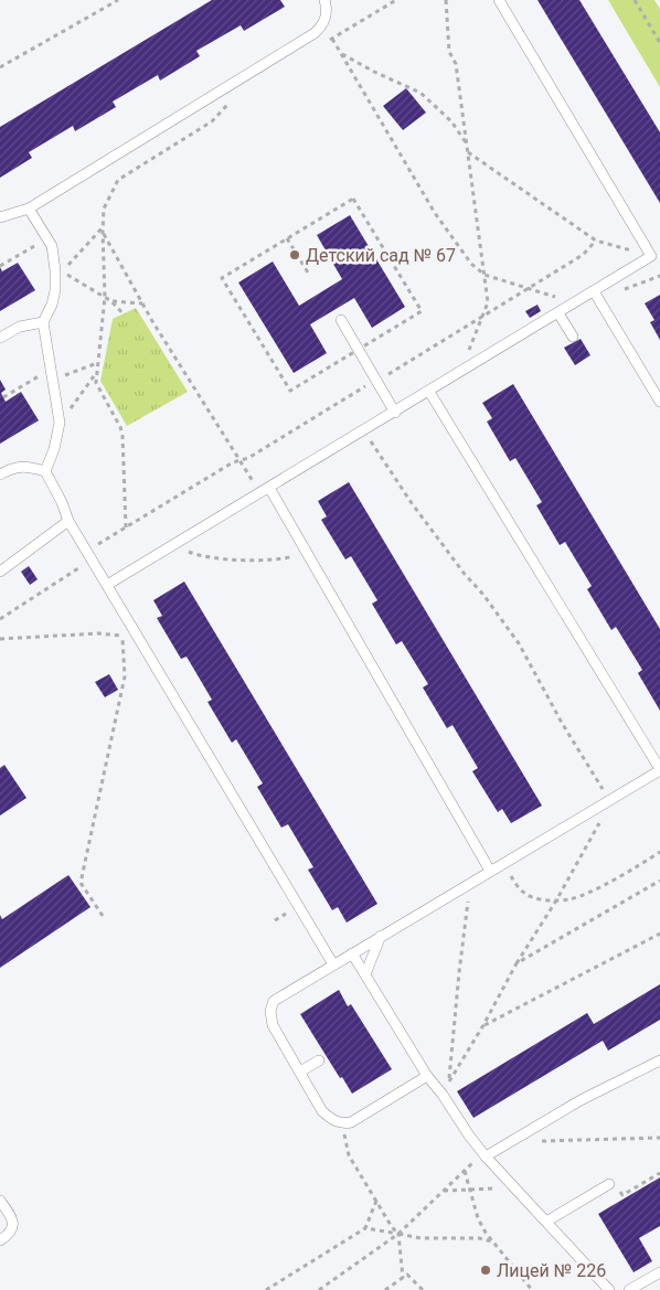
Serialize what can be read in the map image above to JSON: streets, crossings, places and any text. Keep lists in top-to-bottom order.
{
  "places": ["Детский сад № 67", "Лицей № 226"]
}
